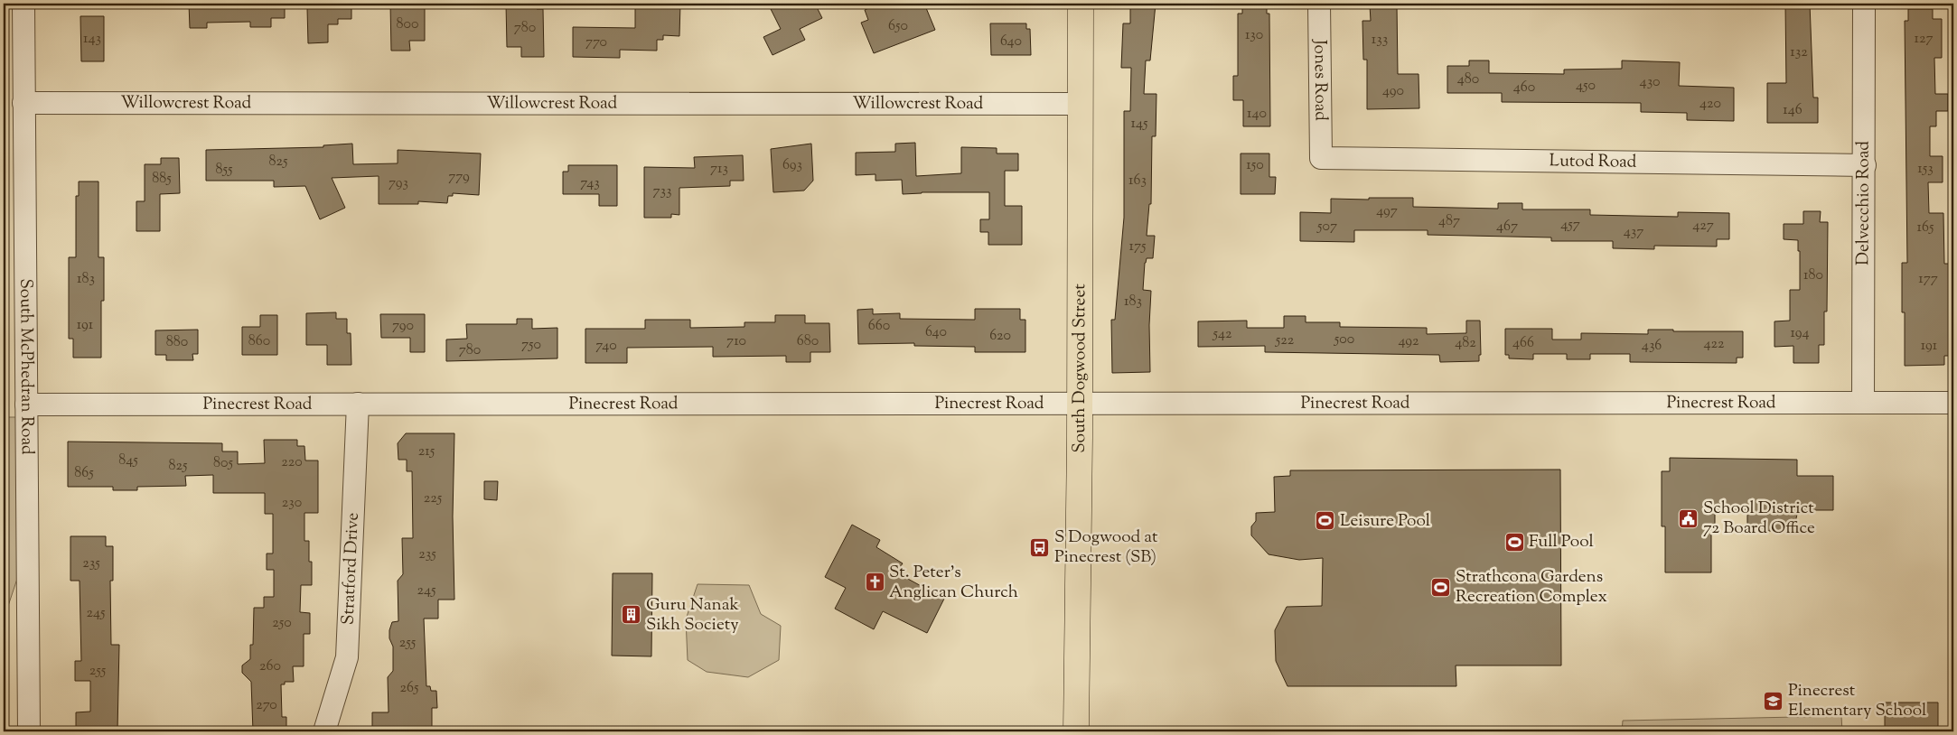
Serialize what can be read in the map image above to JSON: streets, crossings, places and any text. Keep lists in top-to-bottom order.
{
  "streets": {
    "main road": ["South Dogwood Street"],
    "street": [
      "Jones Road",
      "Willowcrest Road",
      "Lutod Road",
      "Delvecchio Road",
      "South McPhedran Road",
      "Pinecrest Road",
      "Stratford Drive"
    ]
  },
  "crossings": [
    ["Jones Road", "Lutod Road"],
    ["Willowcrest Road", "South McPhedran Road"],
    ["Willowcrest Road", "South Dogwood Street"],
    ["Lutod Road", "Delvecchio Road"],
    ["Delvecchio Road", "Pinecrest Road"],
    ["South McPhedran Road", "Pinecrest Road"],
    ["South Dogwood Street", "Pinecrest Road"],
    ["Pinecrest Road", "Stratford Drive"]
  ],
  "places": {
    "public building": ["School District 72 Board Office"],
    "sports": ["Leisure Pool", "Full Pool", "Strathcona Gardens Recreation Complex"],
    "bus stop": ["S Dogwood at Pinecrest (SB)"],
    "church": ["St. Peter's Anglican Church"],
    "building": ["Guru Nanak Sikh Society"],
    "school or university": ["Pinecrest Elementary School"]
  },
  "house_numbers": [
    "800",
    "650",
    "780",
    "130",
    "143",
    "127",
    "133",
    "640",
    "770",
    "132",
    "480",
    "430",
    "450",
    "460",
    "490",
    "420",
    "146",
    "140",
    "145",
    "825",
    "693",
    "150",
    "713",
    "153",
    "855",
    "779",
    "885",
    "163",
    "793",
    "743",
    "733",
    "497",
    "487",
    "457",
    "427",
    "507",
    "467",
    "165",
    "437",
    "175",
    "180",
    "183",
    "177",
    "183",
    "191",
    "790",
    "660",
    "640",
    "194",
    "542",
    "620",
    "500",
    "522",
    "860",
    "710",
    "680",
    "492",
    "880",
    "482",
    "466",
    "422",
    "750",
    "740",
    "436",
    "191",
    "780",
    "215",
    "845",
    "220",
    "805",
    "825",
    "865",
    "225",
    "230",
    "235",
    "235",
    "245",
    "245",
    "250",
    "255",
    "260",
    "255",
    "265",
    "270"
  ]
}
